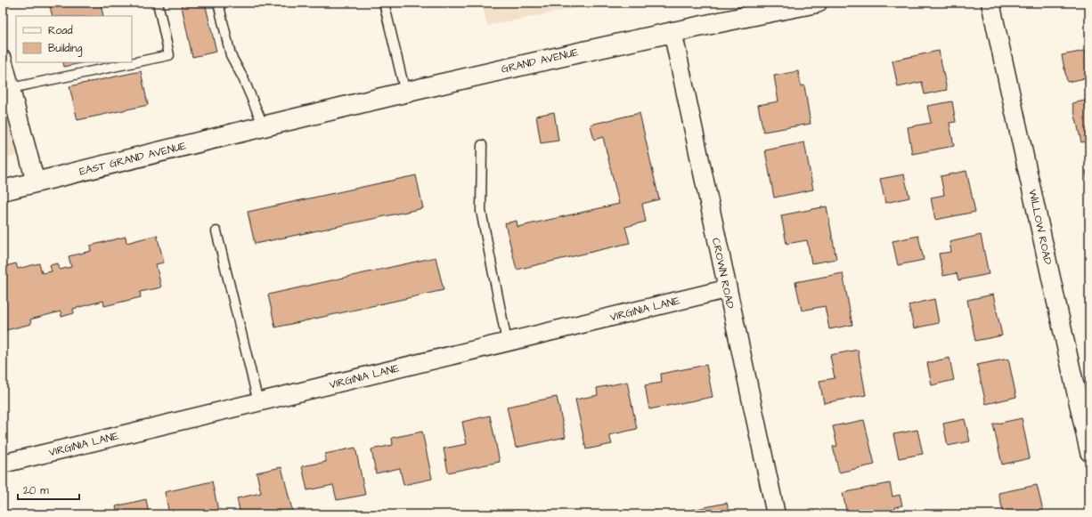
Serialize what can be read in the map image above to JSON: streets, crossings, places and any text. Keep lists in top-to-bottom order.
{
  "streets": {
    "main road": ["GRAND AVENUE", "EAST GRAND AVENUE"],
    "street": ["WILLOW ROAD", "CROWN ROAD", "VIRGINIA LANE"]
  },
  "crossings": [
    ["GRAND AVENUE", "EAST GRAND AVENUE"],
    ["GRAND AVENUE", "CROWN ROAD"],
    ["CROWN ROAD", "VIRGINIA LANE"]
  ],
  "legend": ["Road", "Building"],
  "scale_bar": "20 m"
}
